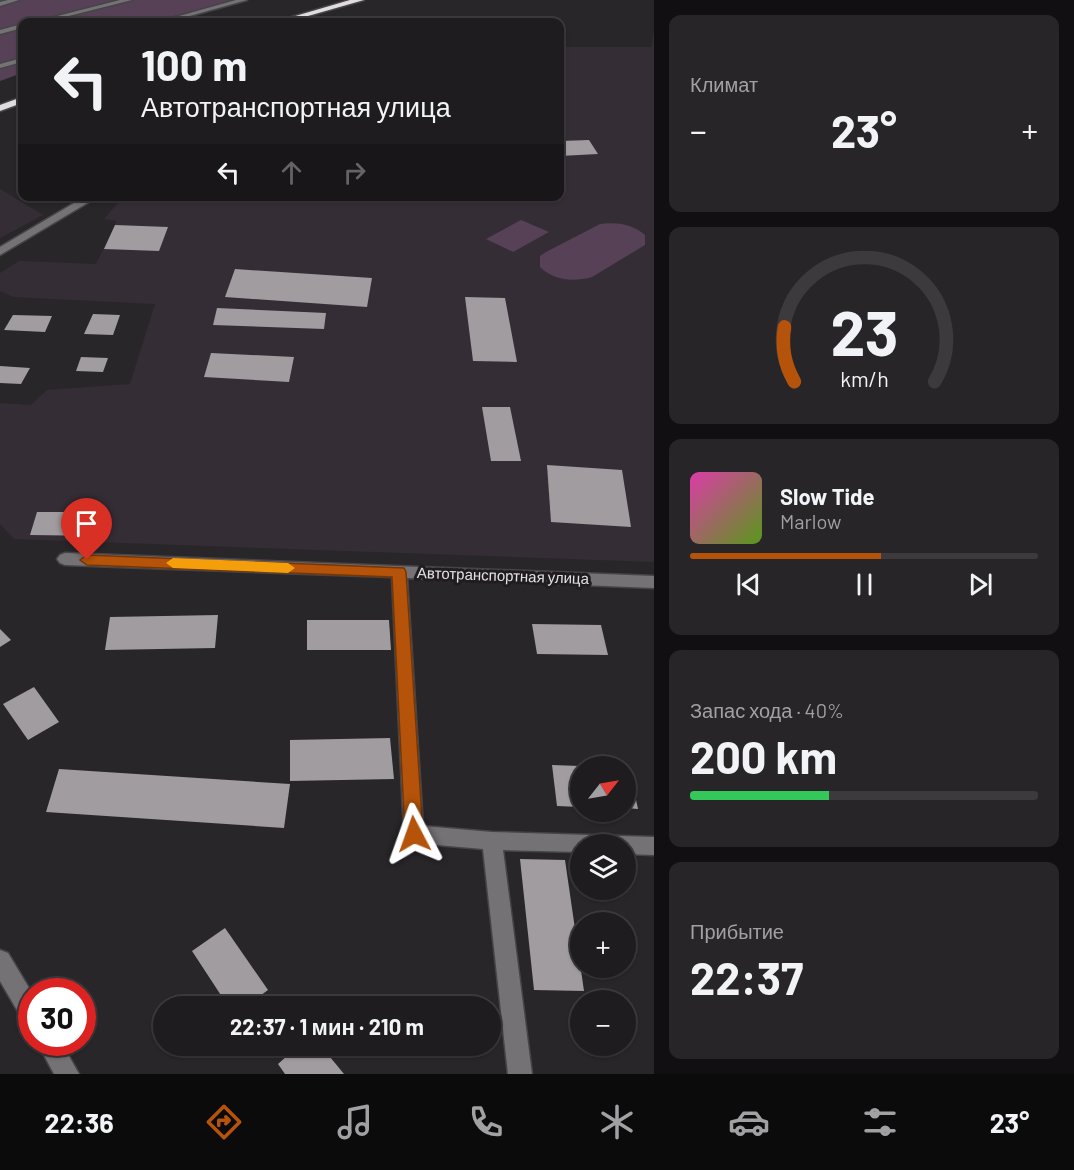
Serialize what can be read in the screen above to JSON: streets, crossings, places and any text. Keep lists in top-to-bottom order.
{
  "streets": {
    "street": ["Автотранспортная улица"]
  },
  "north": "top right",
  "page": {
    "tile": [
      "Климат",
      ["Запас хода · 40%", "200 km"],
      ["Прибытие", "22:37"]
    ],
    "turn": ["100 m", "Автотранспортная улица"],
    "heat": ["−", "23°", "+"],
    "song": ["Slow Tide", "Marlow"],
    "map_buttons": ["+", "−"],
    "limit": "30",
    "trip": "22:37 · 1 мин · 210 m",
    "tabs": ["22:36", "23°"],
    "gauge": ["23", "km/h"]
  }
}
